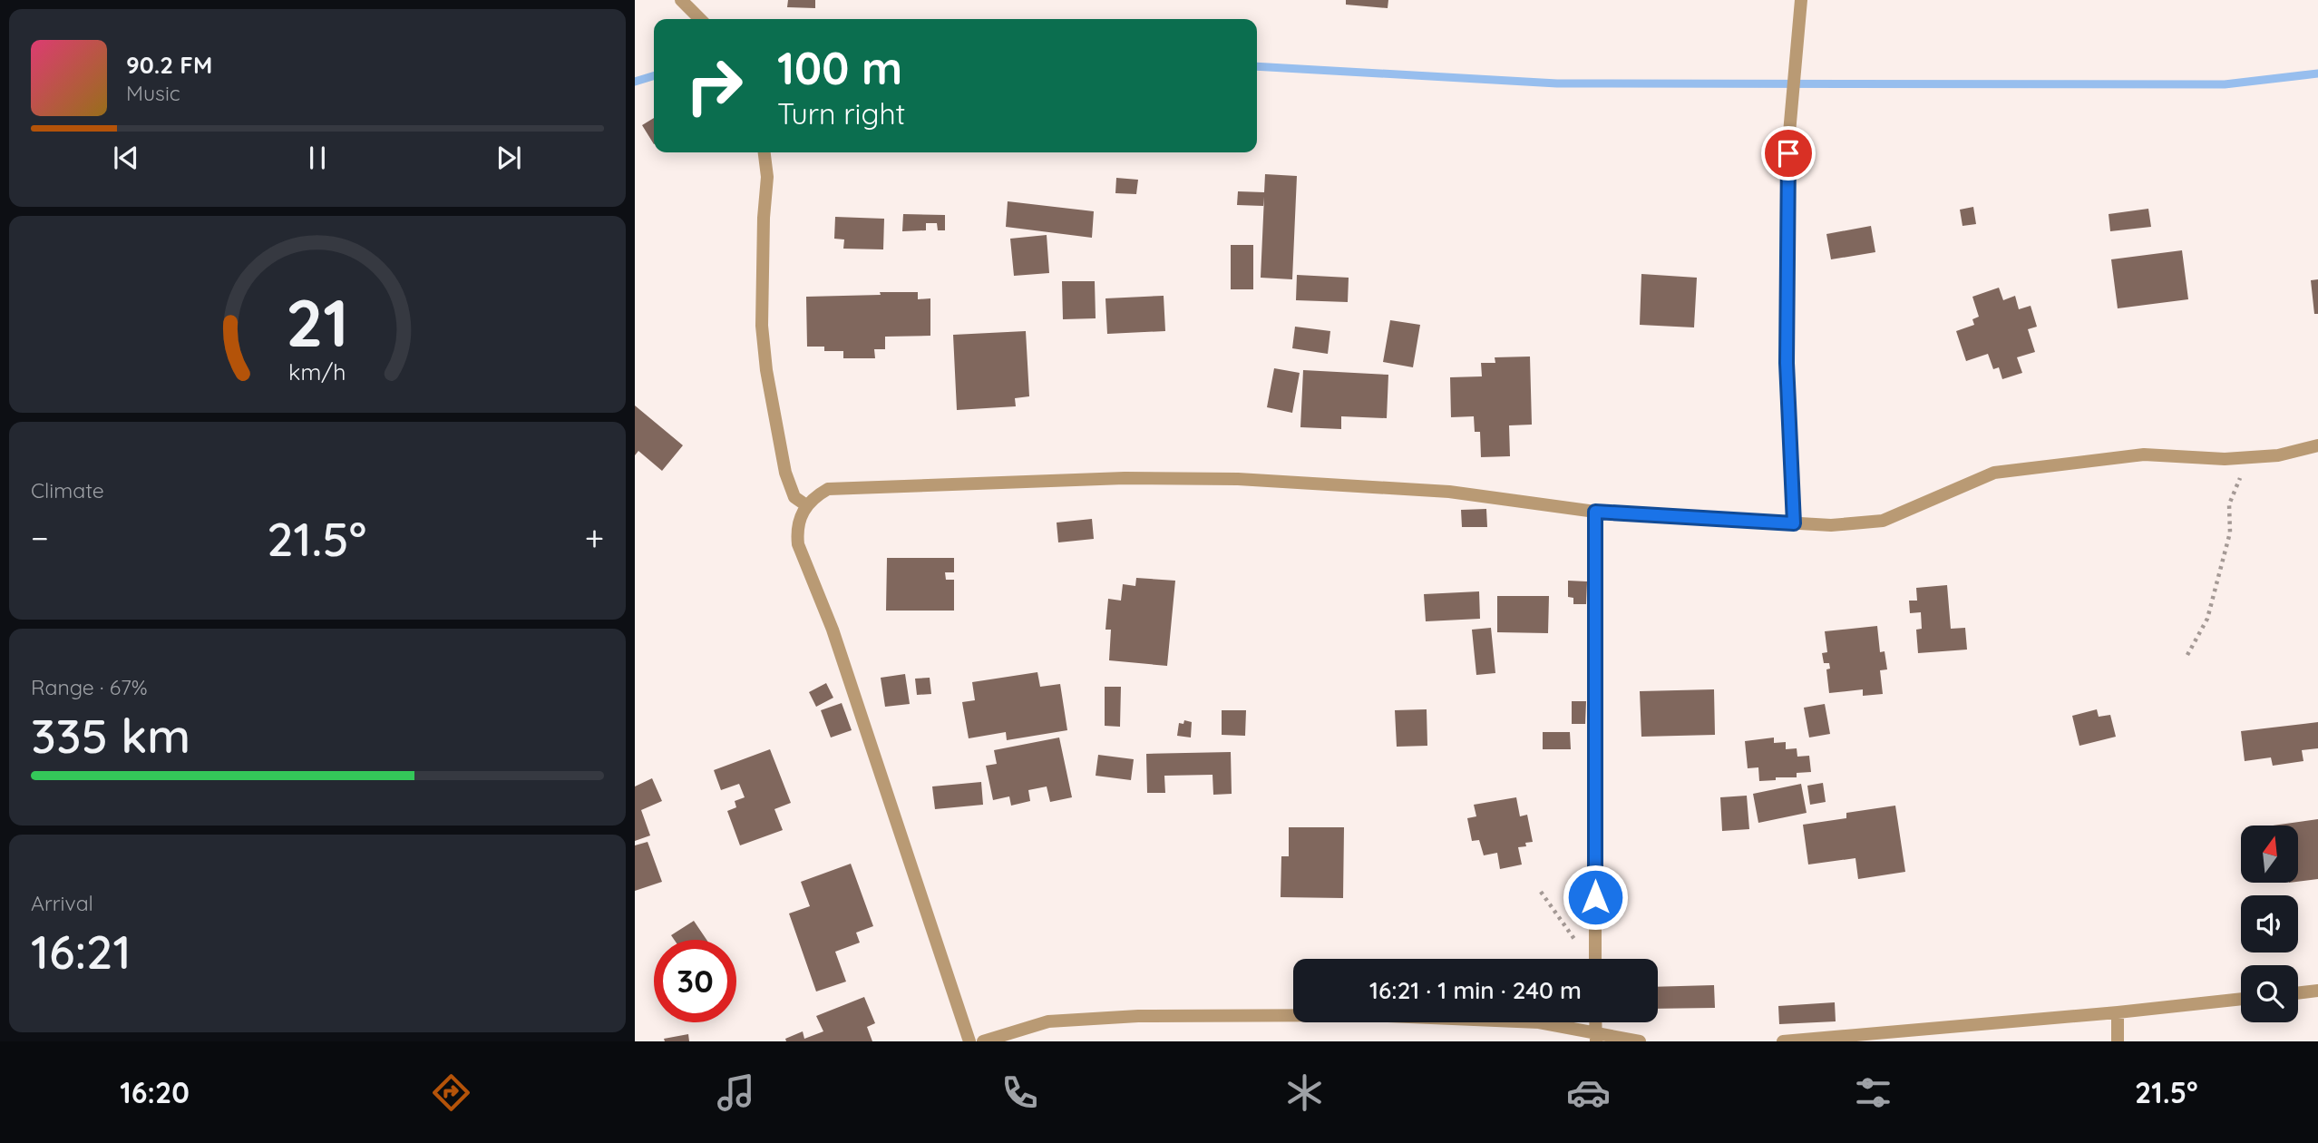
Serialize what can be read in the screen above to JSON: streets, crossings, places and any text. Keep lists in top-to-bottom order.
{
  "north": "top",
  "page": {
    "turn": ["100 m", "Turn right"],
    "song": ["90.2 FM", "Music"],
    "tile": [
      "Climate",
      ["Range · 67%", "335 km"],
      ["Arrival", "16:21"]
    ],
    "heat": ["−", "21.5°", "+"],
    "limit": "30",
    "trip": "16:21 · 1 min · 240 m",
    "tabs": ["16:20", "21.5°"],
    "gauge": ["21", "km/h"]
  }
}
